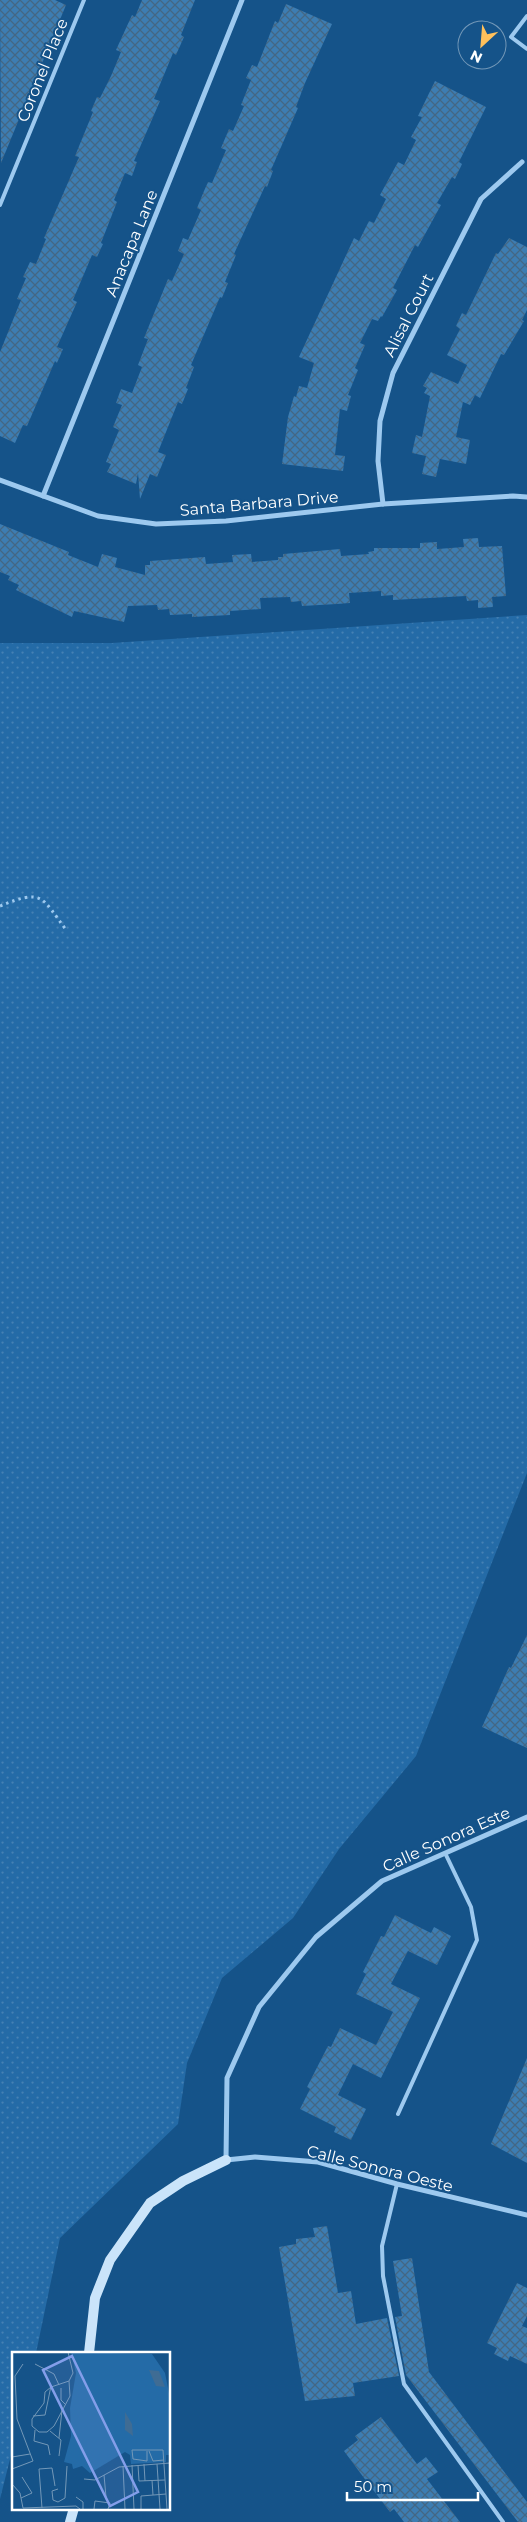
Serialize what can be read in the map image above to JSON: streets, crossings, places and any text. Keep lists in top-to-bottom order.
{
  "streets": {
    "street": [
      "Anacapa Lane",
      "Alisal Court",
      "Santa Barbara Drive",
      "Calle Sonora Este",
      "Calle Sonora Oeste"
    ],
    "lane": ["Coronel Place"]
  },
  "crossings": [
    ["Anacapa Lane", "Santa Barbara Drive"],
    ["Alisal Court", "Santa Barbara Drive"],
    ["Calle Sonora Este", "Calle Sonora Oeste"]
  ],
  "scale_bar": "50 m",
  "north": "bottom left"
}
